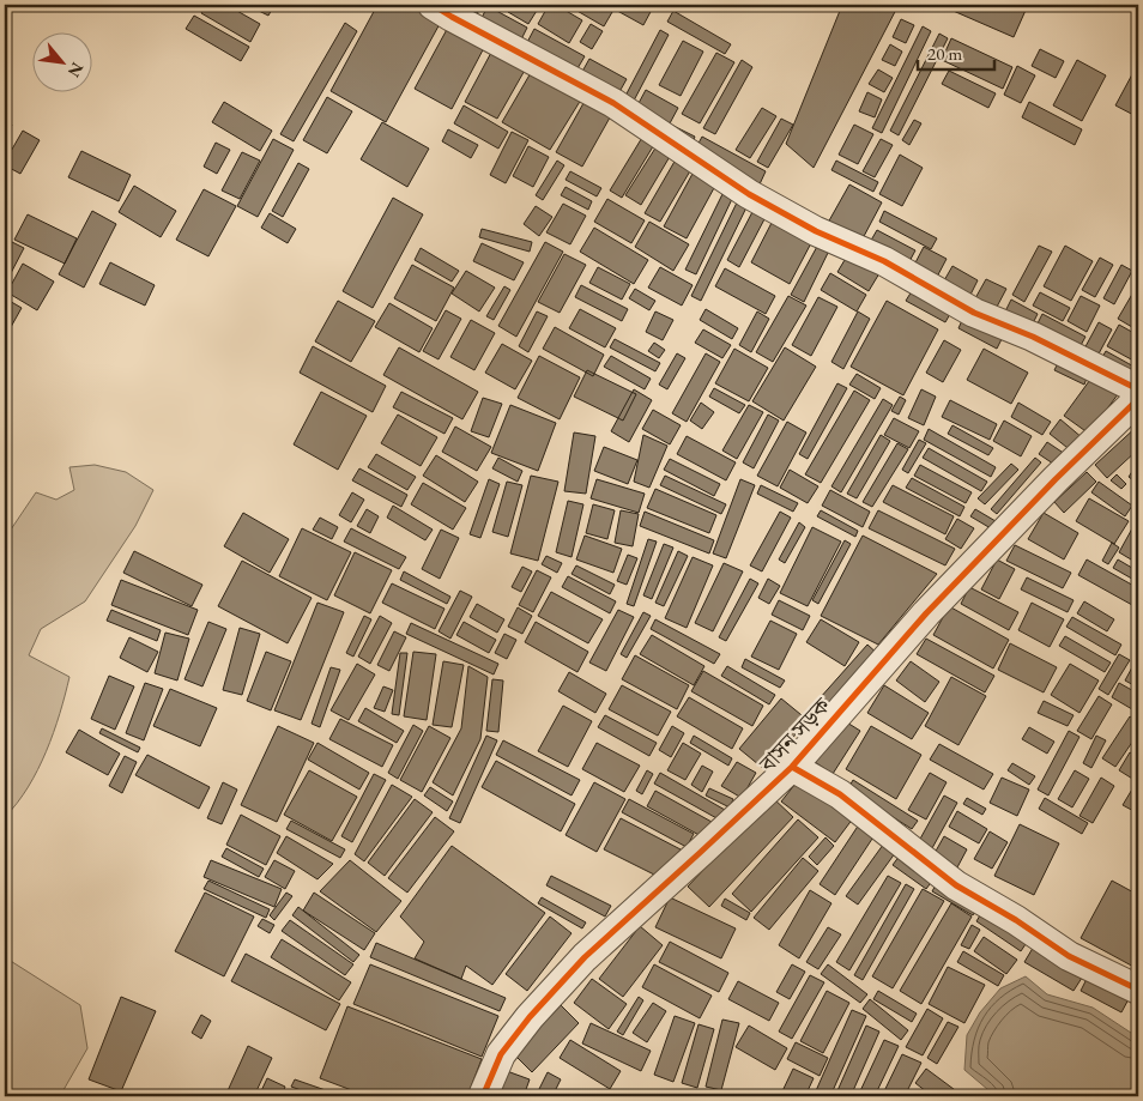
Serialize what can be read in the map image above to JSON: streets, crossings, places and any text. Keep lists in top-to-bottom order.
{
  "streets": {
    "street": ["বাসন সড়ক"]
  },
  "scale_bar": "20 m",
  "north": "bottom right"
}
